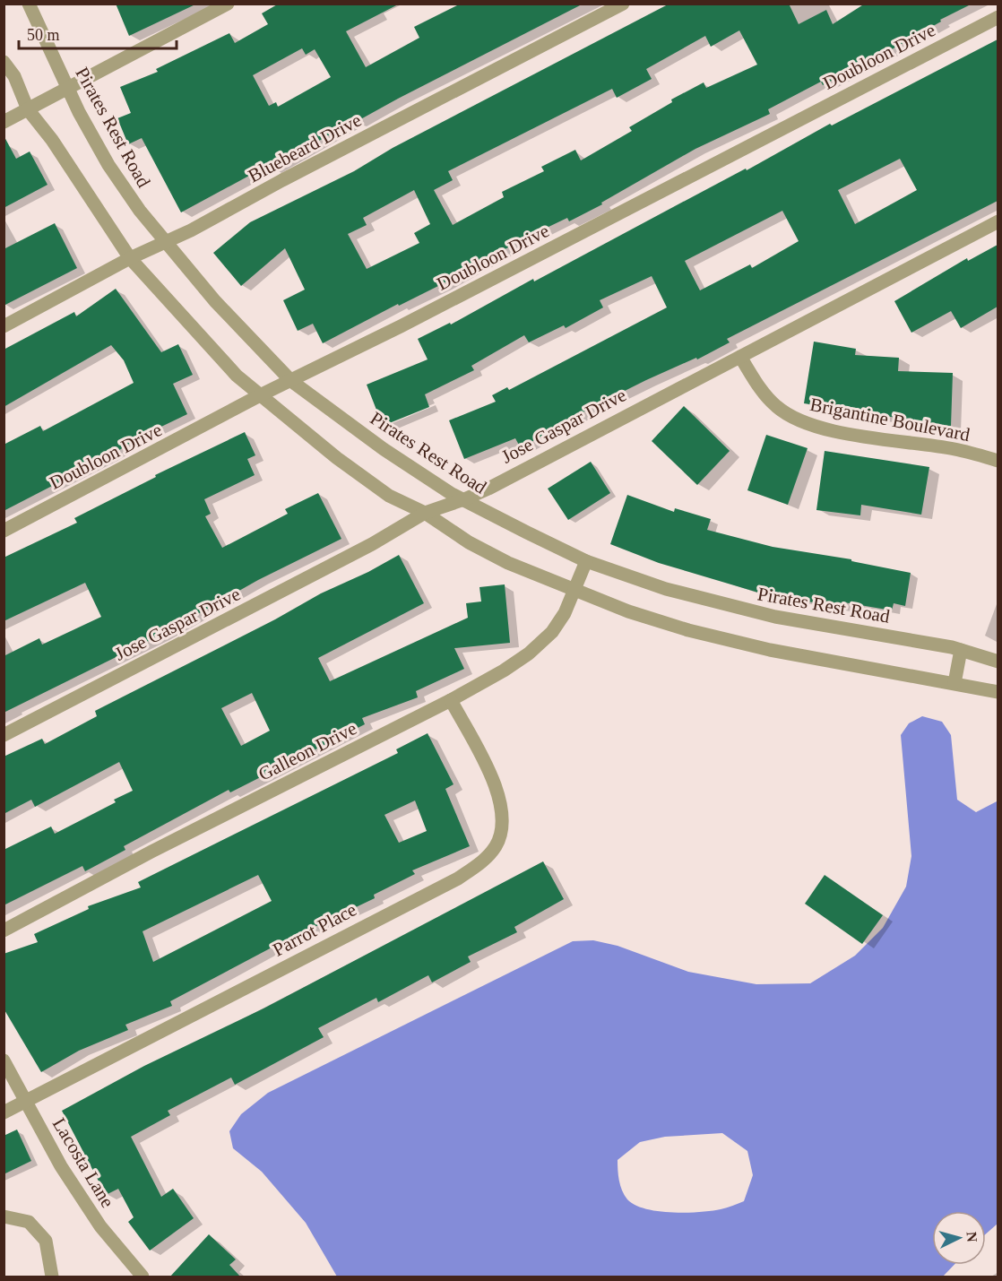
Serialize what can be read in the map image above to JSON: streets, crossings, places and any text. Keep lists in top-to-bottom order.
{
  "streets": {
    "street": [
      "Doubloon Drive",
      "Pirates Rest Road",
      "Bluebeard Drive",
      "Brigantine Boulevard",
      "Jose Gaspar Drive",
      "Galleon Drive",
      "Parrot Place",
      "Lacosta Lane"
    ]
  },
  "crossings": [
    ["Doubloon Drive", "Pirates Rest Road"],
    ["Pirates Rest Road", "Bluebeard Drive"],
    ["Pirates Rest Road", "Jose Gaspar Drive"],
    ["Pirates Rest Road", "Galleon Drive"],
    ["Brigantine Boulevard", "Jose Gaspar Drive"],
    ["Galleon Drive", "Parrot Place"],
    ["Parrot Place", "Lacosta Lane"]
  ],
  "scale_bar": "50 m",
  "north": "right"
}
